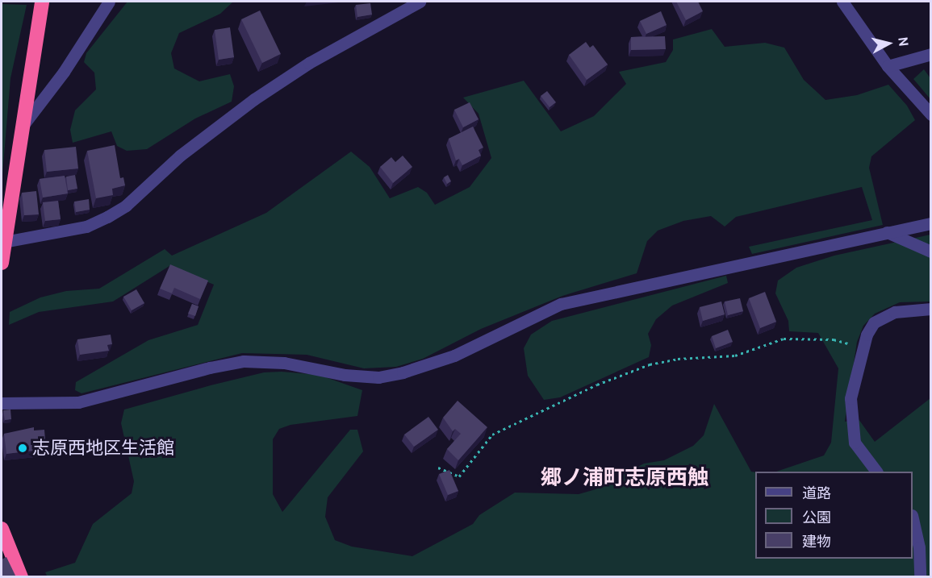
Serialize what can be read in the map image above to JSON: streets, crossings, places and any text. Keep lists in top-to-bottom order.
{
  "districts": ["郷ノ浦町志原西触"],
  "places": ["志原西地区生活館"],
  "legend": ["道路", "公園", "建物"],
  "north": "right"
}
